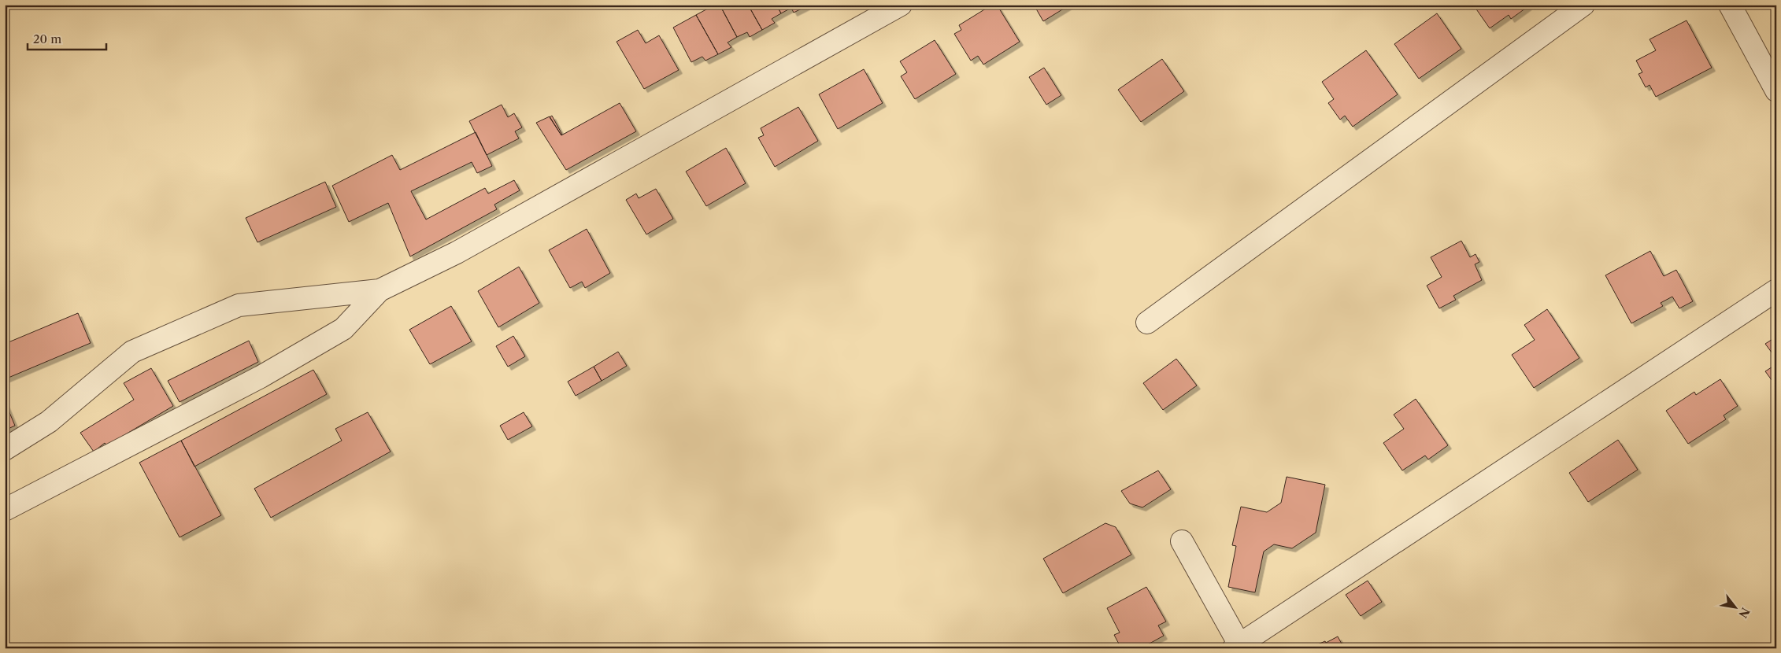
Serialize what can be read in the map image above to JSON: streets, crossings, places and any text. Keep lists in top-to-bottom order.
{
  "scale_bar": "20 m",
  "north": "bottom right"
}
